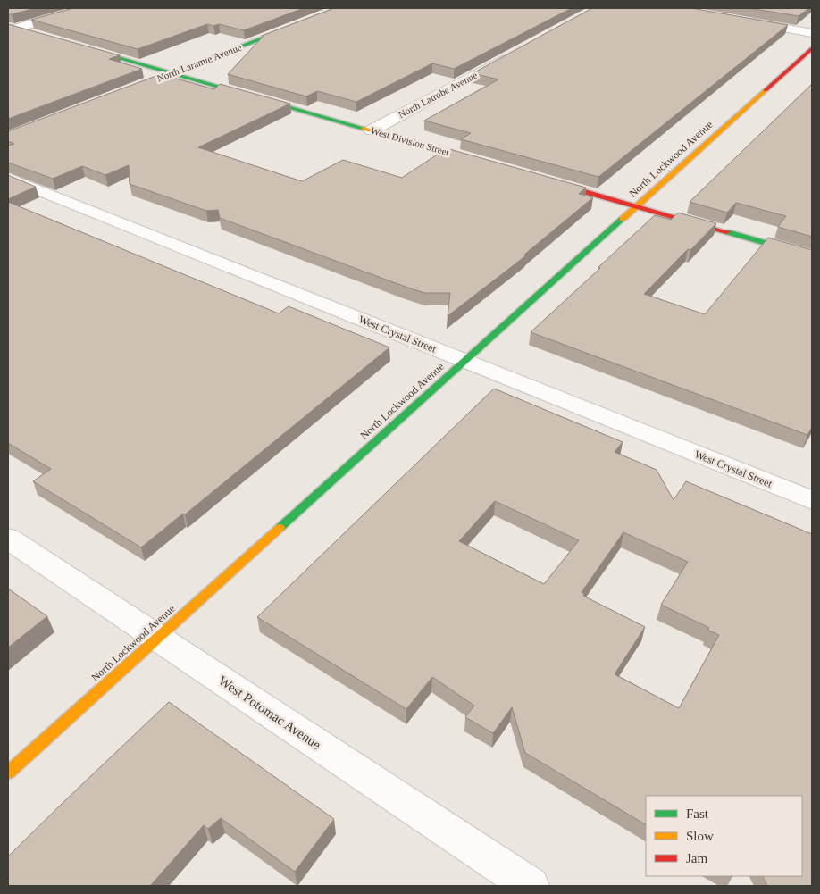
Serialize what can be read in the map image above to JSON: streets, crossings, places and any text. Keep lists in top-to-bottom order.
{
  "streets": {
    "street": [
      "North Laramie Avenue",
      "North Latrobe Avenue",
      "West Division Street",
      "North Lockwood Avenue",
      "West Crystal Street",
      "West Potomac Avenue"
    ]
  },
  "crossings": [
    ["North Laramie Avenue", "West Division Street"],
    ["North Latrobe Avenue", "West Division Street"],
    ["North Lockwood Avenue", "West Crystal Street"],
    ["North Lockwood Avenue", "West Potomac Avenue"]
  ],
  "legend": ["Fast", "Slow", "Jam"]
}
